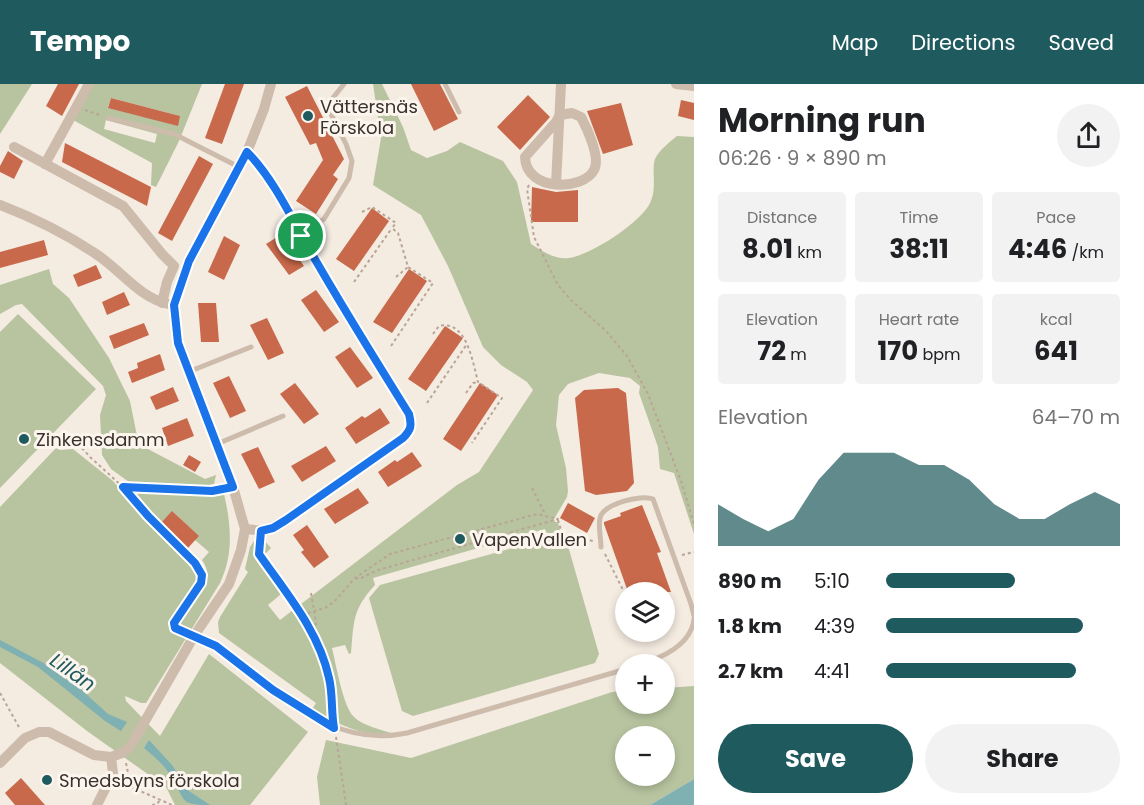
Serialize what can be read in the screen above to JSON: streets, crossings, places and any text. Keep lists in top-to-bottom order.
{
  "water": ["Lillån"],
  "places": [
    "Vättersnäs Förskola",
    "Zinkensdamm",
    "VapenVallen",
    "Smedsbyns förskola"
  ],
  "page": {
    "header": "Tempo",
    "nav": ["Map", "Directions", "Saved"],
    "heading": ["Morning run", "06:26 · 9 × 890 m"],
    "stats": [
      ["Distance", "8.01 km"],
      ["Time", "38:11"],
      ["Pace", "4:46 /km"],
      ["Elevation", "72 m"],
      ["Heart rate", "170 bpm"],
      ["kcal", "641"]
    ],
    "chart": ["Elevation", "64–70 m"],
    "list": [
      {
        "name": "890 m",
        "note": "5:10"
      },
      {
        "name": "1.8 km",
        "note": "4:39"
      },
      {
        "name": "2.7 km",
        "note": "4:41"
      }
    ],
    "map_buttons": ["+", "−"],
    "buttons": ["Save", "Share"]
  }
}
